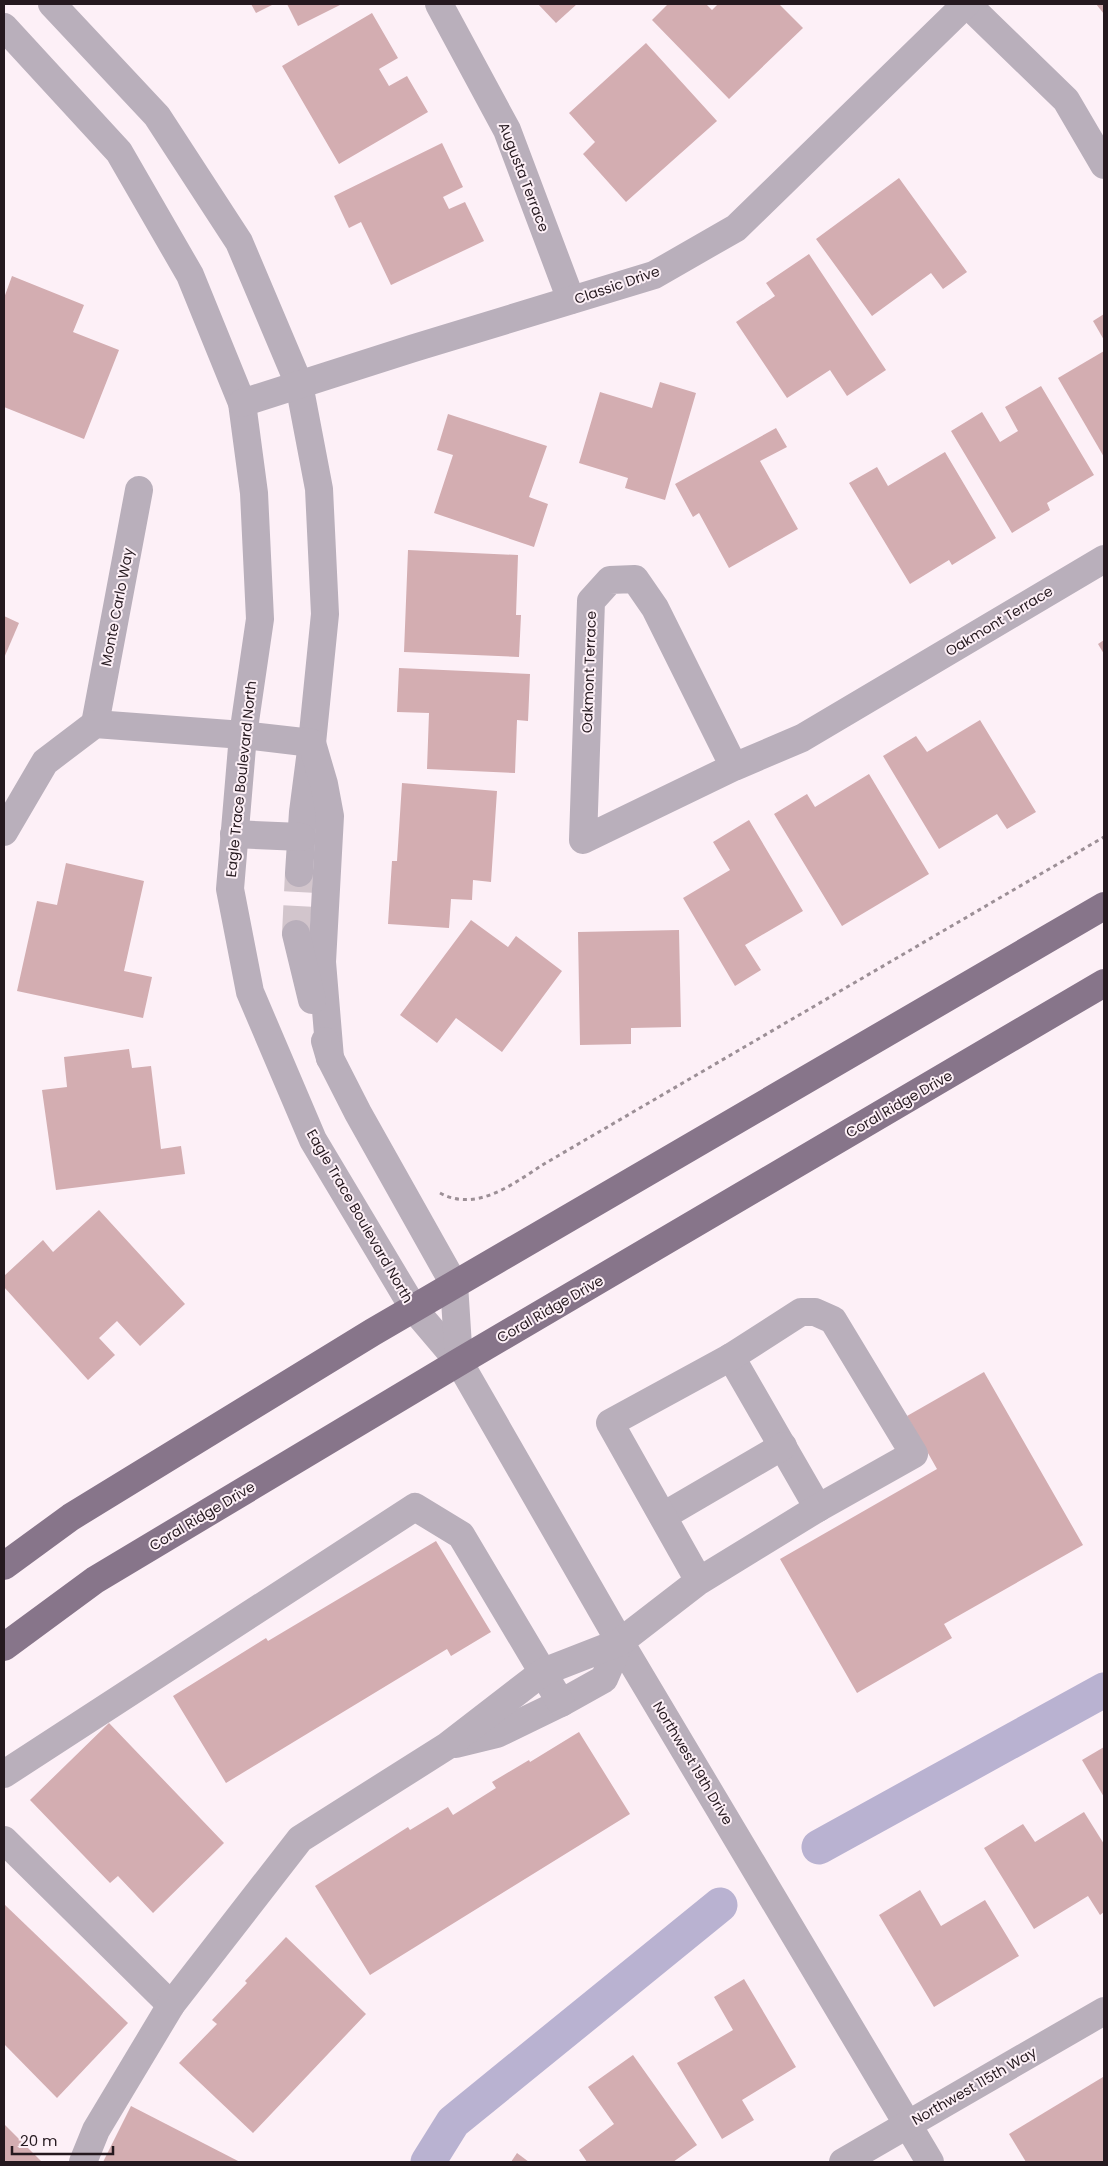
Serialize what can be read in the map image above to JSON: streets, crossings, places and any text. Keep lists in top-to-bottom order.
{
  "streets": {
    "main road": ["Coral Ridge Drive"],
    "street": [
      "Augusta Terrace",
      "Classic Drive",
      "Monte Carlo Way",
      "Oakmont Terrace",
      "Eagle Trace Boulevard North",
      "Northwest 19th Drive",
      "Northwest 115th Way"
    ]
  },
  "crossings": [
    ["Augusta Terrace", "Classic Drive"],
    ["Classic Drive", "Eagle Trace Boulevard North"],
    ["Eagle Trace Boulevard North", "Coral Ridge Drive"],
    ["Eagle Trace Boulevard North", "Northwest 19th Drive"],
    ["Coral Ridge Drive", "Northwest 19th Drive"],
    ["Northwest 19th Drive", "Northwest 115th Way"]
  ],
  "scale_bar": "20 m"
}
